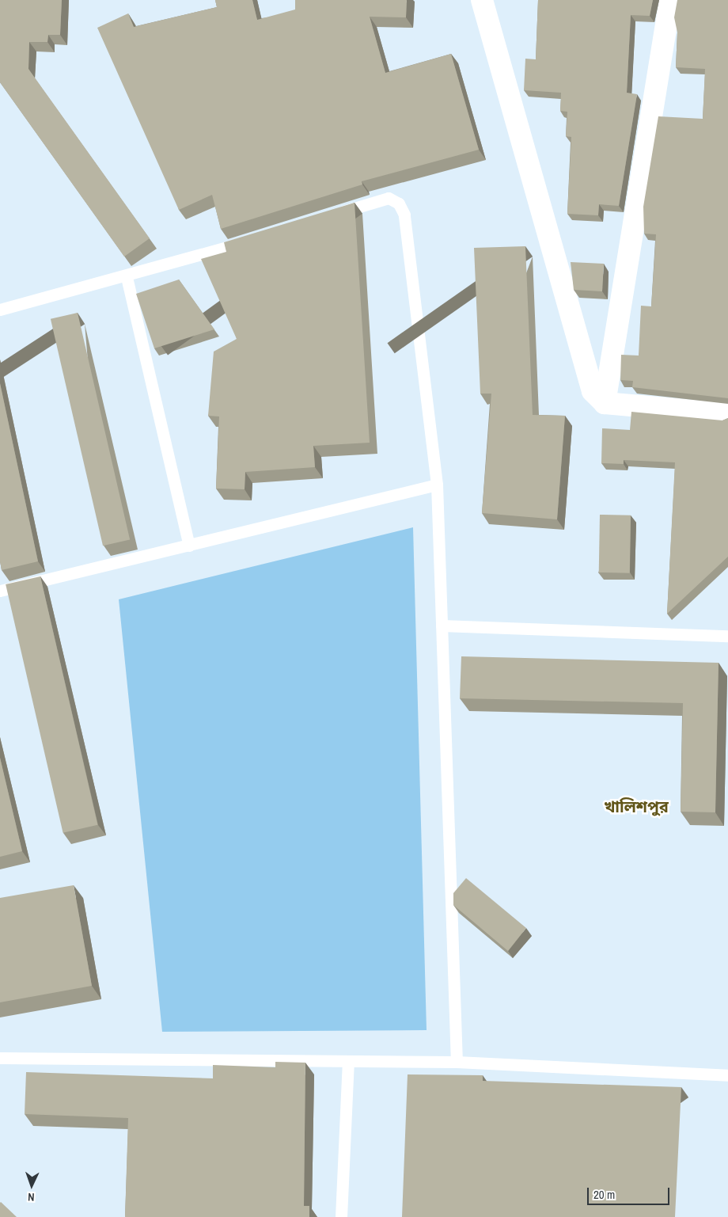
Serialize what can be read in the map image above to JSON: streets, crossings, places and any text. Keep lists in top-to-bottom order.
{
  "districts": ["খালিশপুর"],
  "scale_bar": "20 m",
  "north": "bottom"
}
